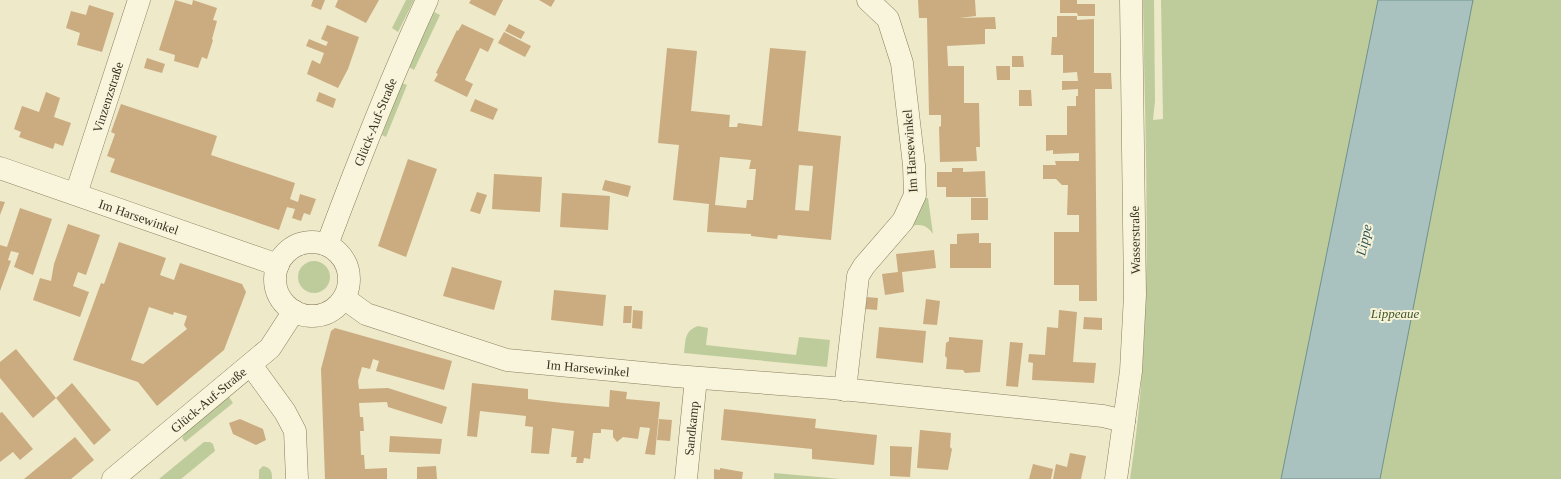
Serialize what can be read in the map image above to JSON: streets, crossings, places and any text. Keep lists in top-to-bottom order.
{
  "streets": {
    "street": [
      "Vinzenzstraße",
      "Glück-Auf-Straße",
      "Im Harsewinkel",
      "Wasserstraße",
      "Sandkamp"
    ]
  },
  "crossings": [
    ["Vinzenzstraße", "Im Harsewinkel"],
    ["Glück-Auf-Straße", "Im Harsewinkel"],
    ["Im Harsewinkel", "Wasserstraße"],
    ["Im Harsewinkel", "Sandkamp"]
  ],
  "water": ["Lippe"],
  "parks": ["Lippeaue"]
}
